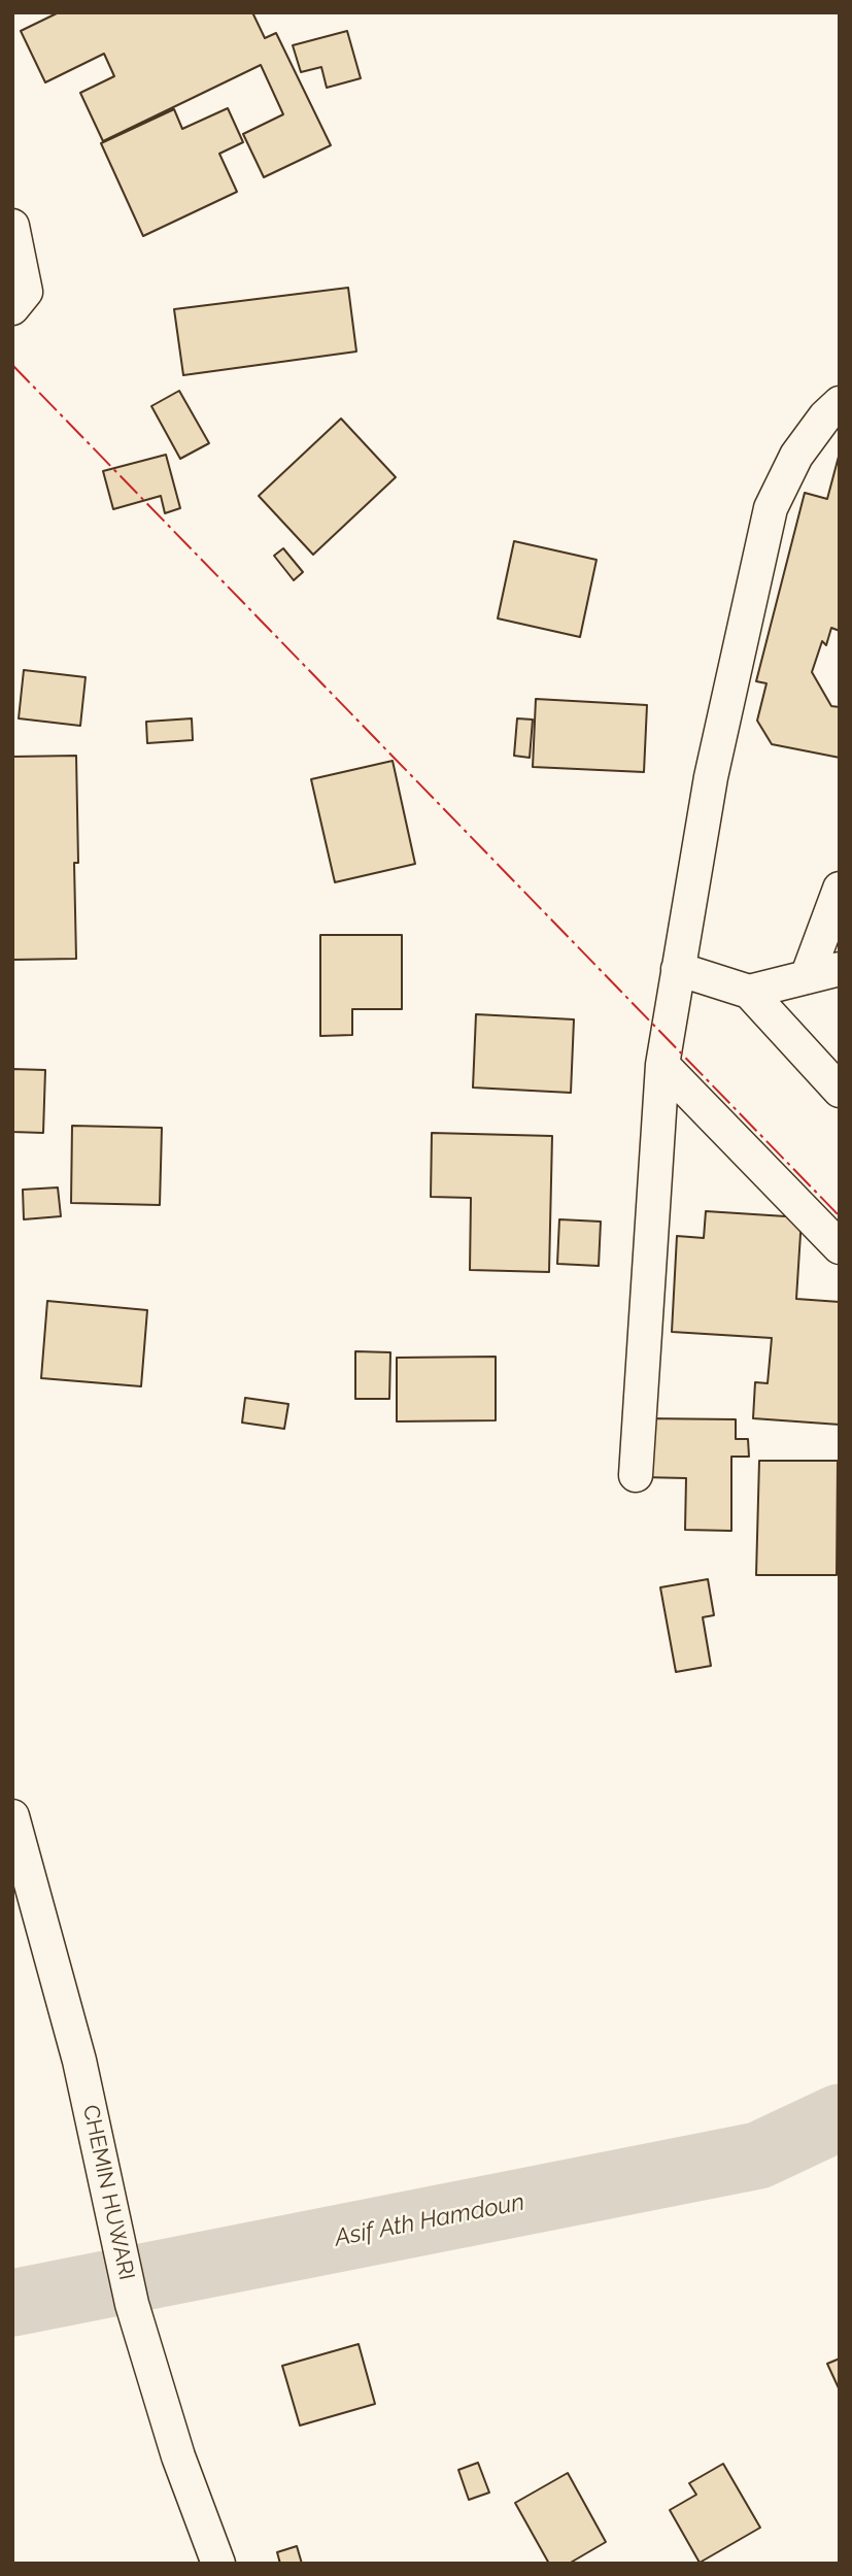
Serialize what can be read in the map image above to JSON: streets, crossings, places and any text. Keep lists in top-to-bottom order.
{
  "streets": {
    "street": ["CHEMIN HUWARI"]
  },
  "water": ["Asif Ath Hamdoun"]
}
